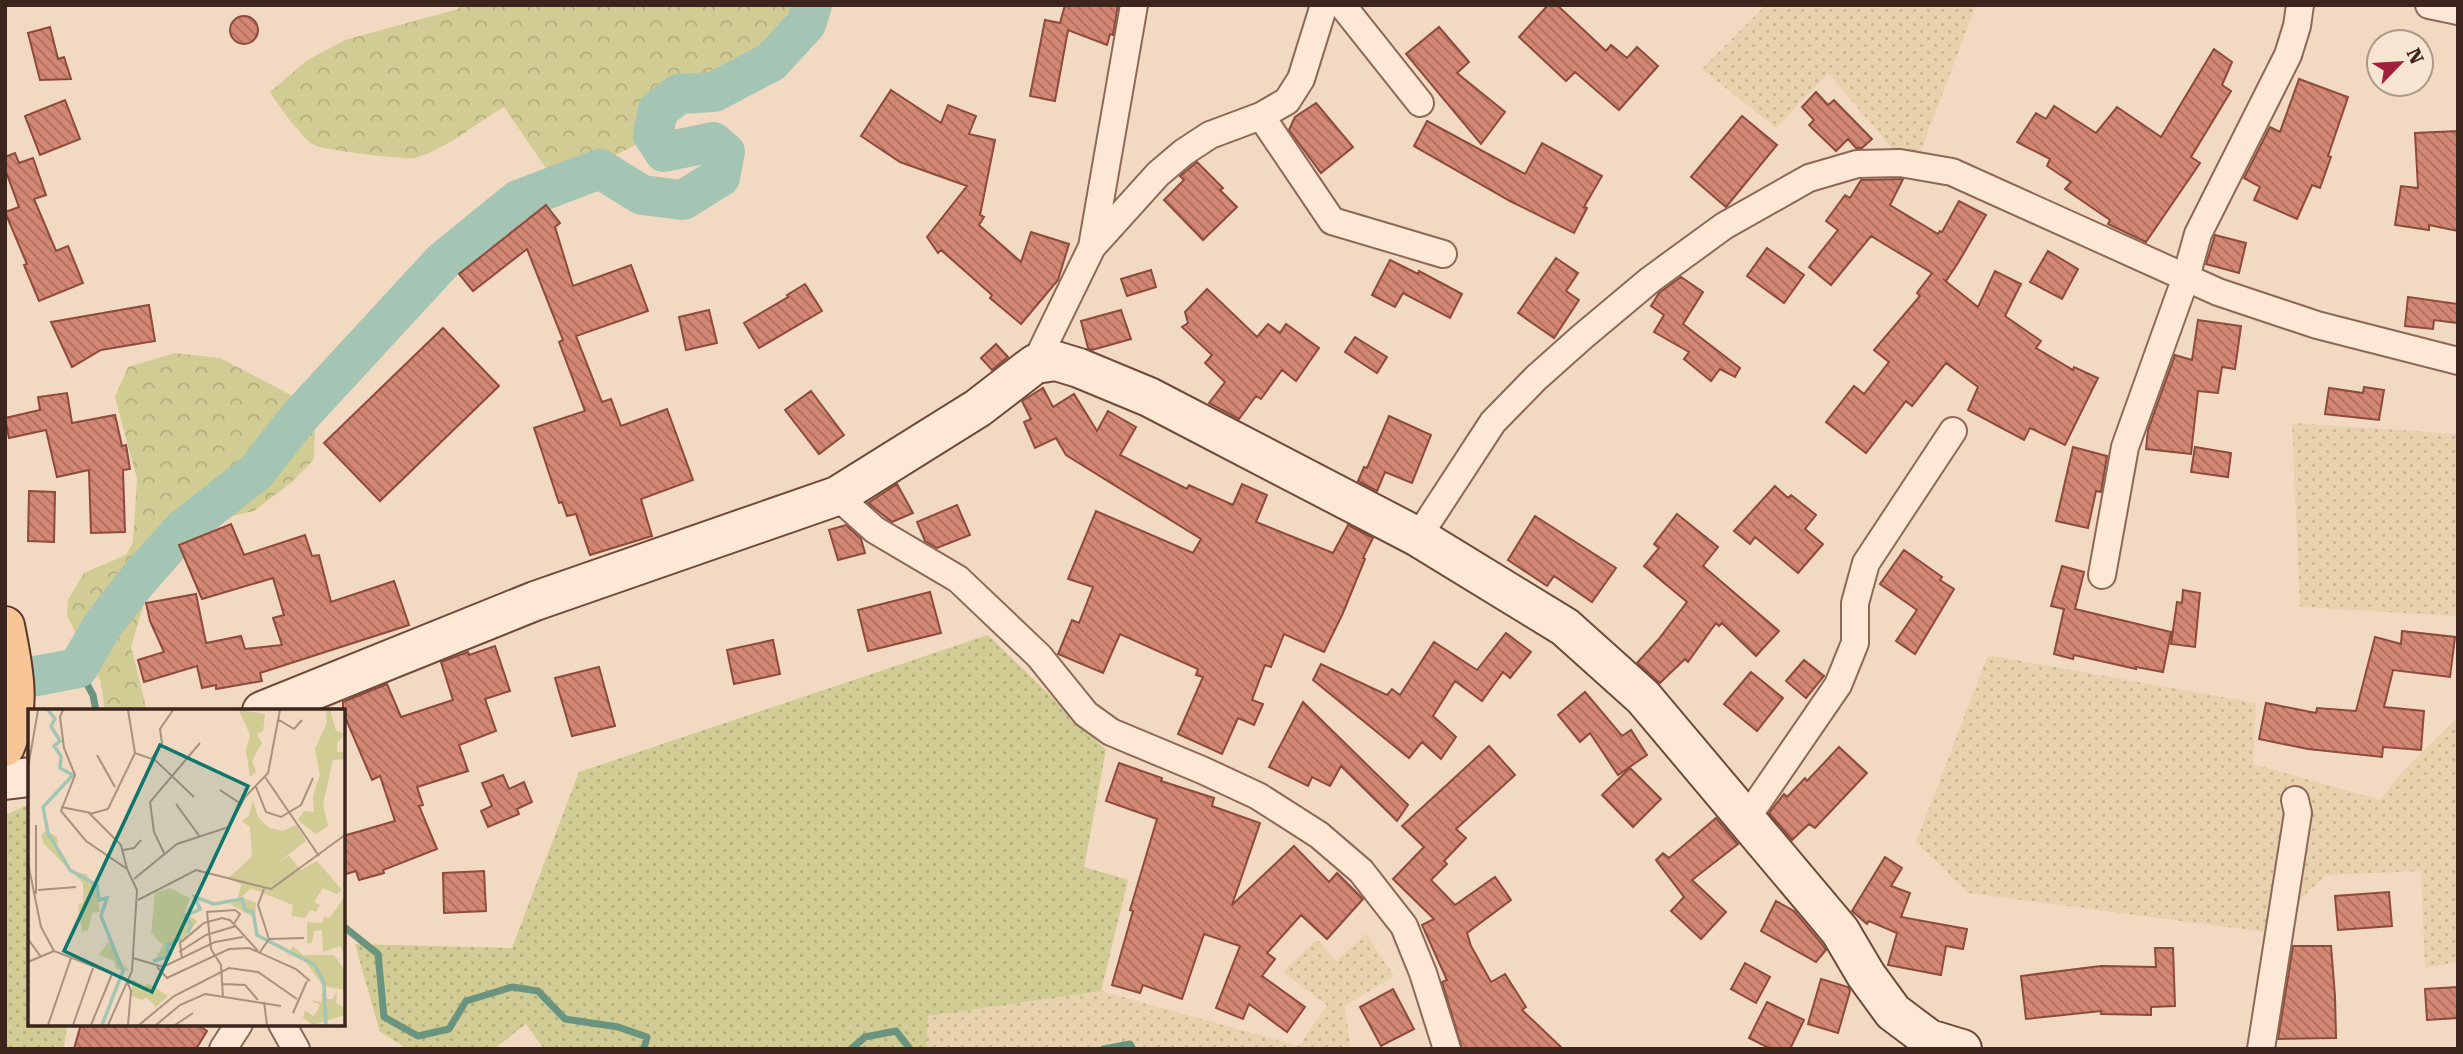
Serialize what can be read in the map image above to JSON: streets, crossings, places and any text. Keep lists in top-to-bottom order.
{
  "north": "top right"
}
